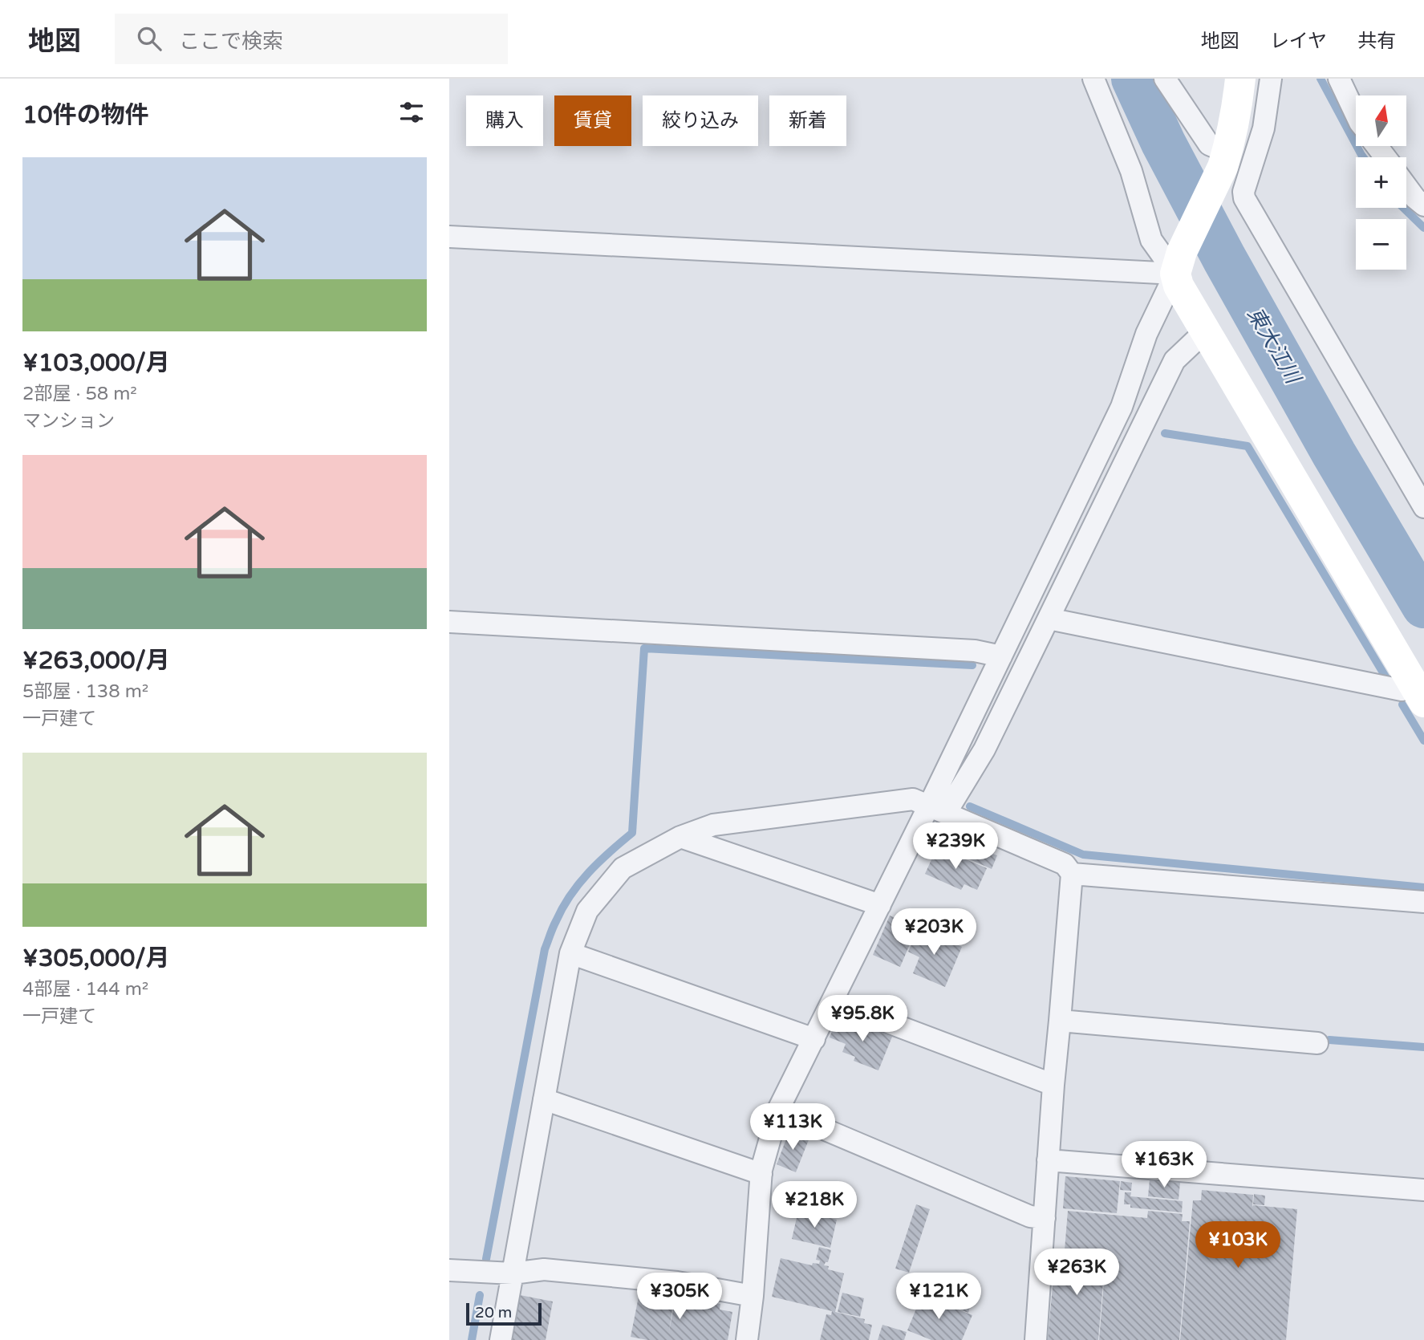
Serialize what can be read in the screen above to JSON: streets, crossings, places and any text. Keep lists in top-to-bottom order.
{
  "water": ["東大江川"],
  "scale_bar": "20 m",
  "north": "top",
  "page": {
    "header": "地図",
    "search": "ここで検索",
    "nav": ["地図", "レイヤ", "共有"],
    "heading": "10件の物件",
    "map_buttons": ["+", "−"],
    "chip": [
      "購入",
      "賃貸",
      "絞り込み",
      "新着"
    ],
    "list": [
      {
        "name": "¥103,000/月",
        "note": "2部屋 · 58 m² · マンション"
      },
      {
        "name": "¥263,000/月",
        "note": "5部屋 · 138 m² · 一戸建て"
      },
      {
        "name": "¥305,000/月",
        "note": "4部屋 · 144 m² · 一戸建て"
      }
    ],
    "price": [
      "¥239K",
      "¥203K",
      "¥95.8K",
      "¥113K",
      "¥163K",
      "¥218K",
      "¥103K",
      "¥263K",
      "¥305K",
      "¥121K"
    ],
    "scale": "20 m"
  }
}
